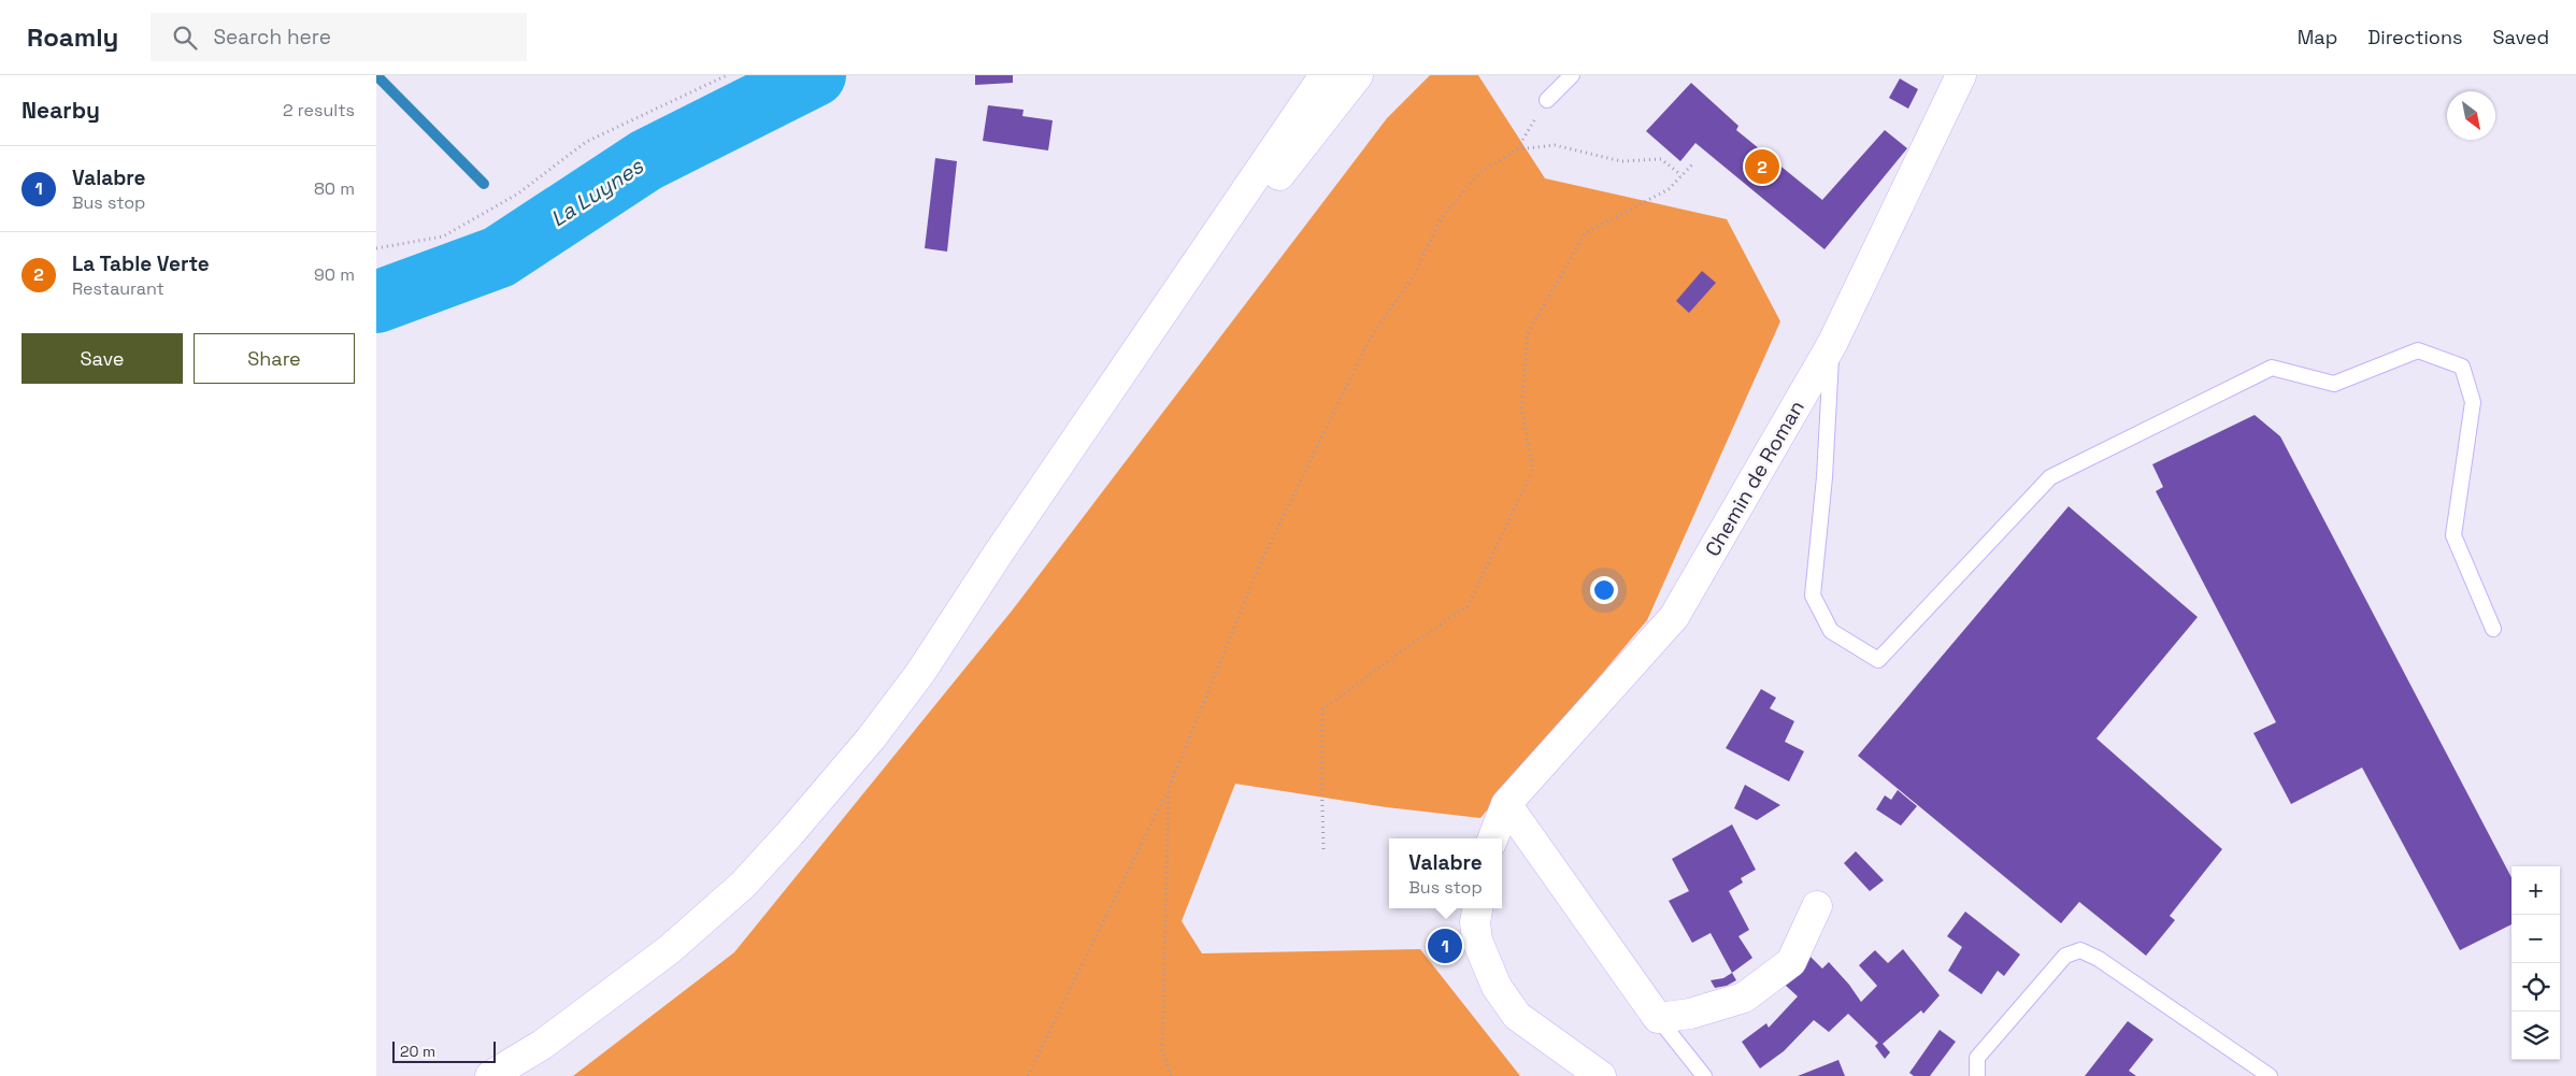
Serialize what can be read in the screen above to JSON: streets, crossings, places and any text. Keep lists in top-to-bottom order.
{
  "streets": {
    "main road": ["Chemin de Roman"]
  },
  "water": ["La Luynes"],
  "scale_bar": "20 m",
  "north": "bottom right",
  "page": {
    "header": "Roamly",
    "search": "Search here",
    "nav": ["Map", "Directions", "Saved"],
    "heading": ["Nearby", "2 results"],
    "list": [
      {
        "mark": "1",
        "name": "Valabre",
        "note": "Bus stop",
        "value": "80 m"
      },
      {
        "mark": "2",
        "name": "La Table Verte",
        "note": "Restaurant",
        "value": "90 m"
      }
    ],
    "pins": ["2", "1"],
    "buttons": ["Save", "Share"],
    "popup": ["Valabre", "Bus stop"],
    "map_buttons": ["+", "−"],
    "scale": "20 m"
  }
}
